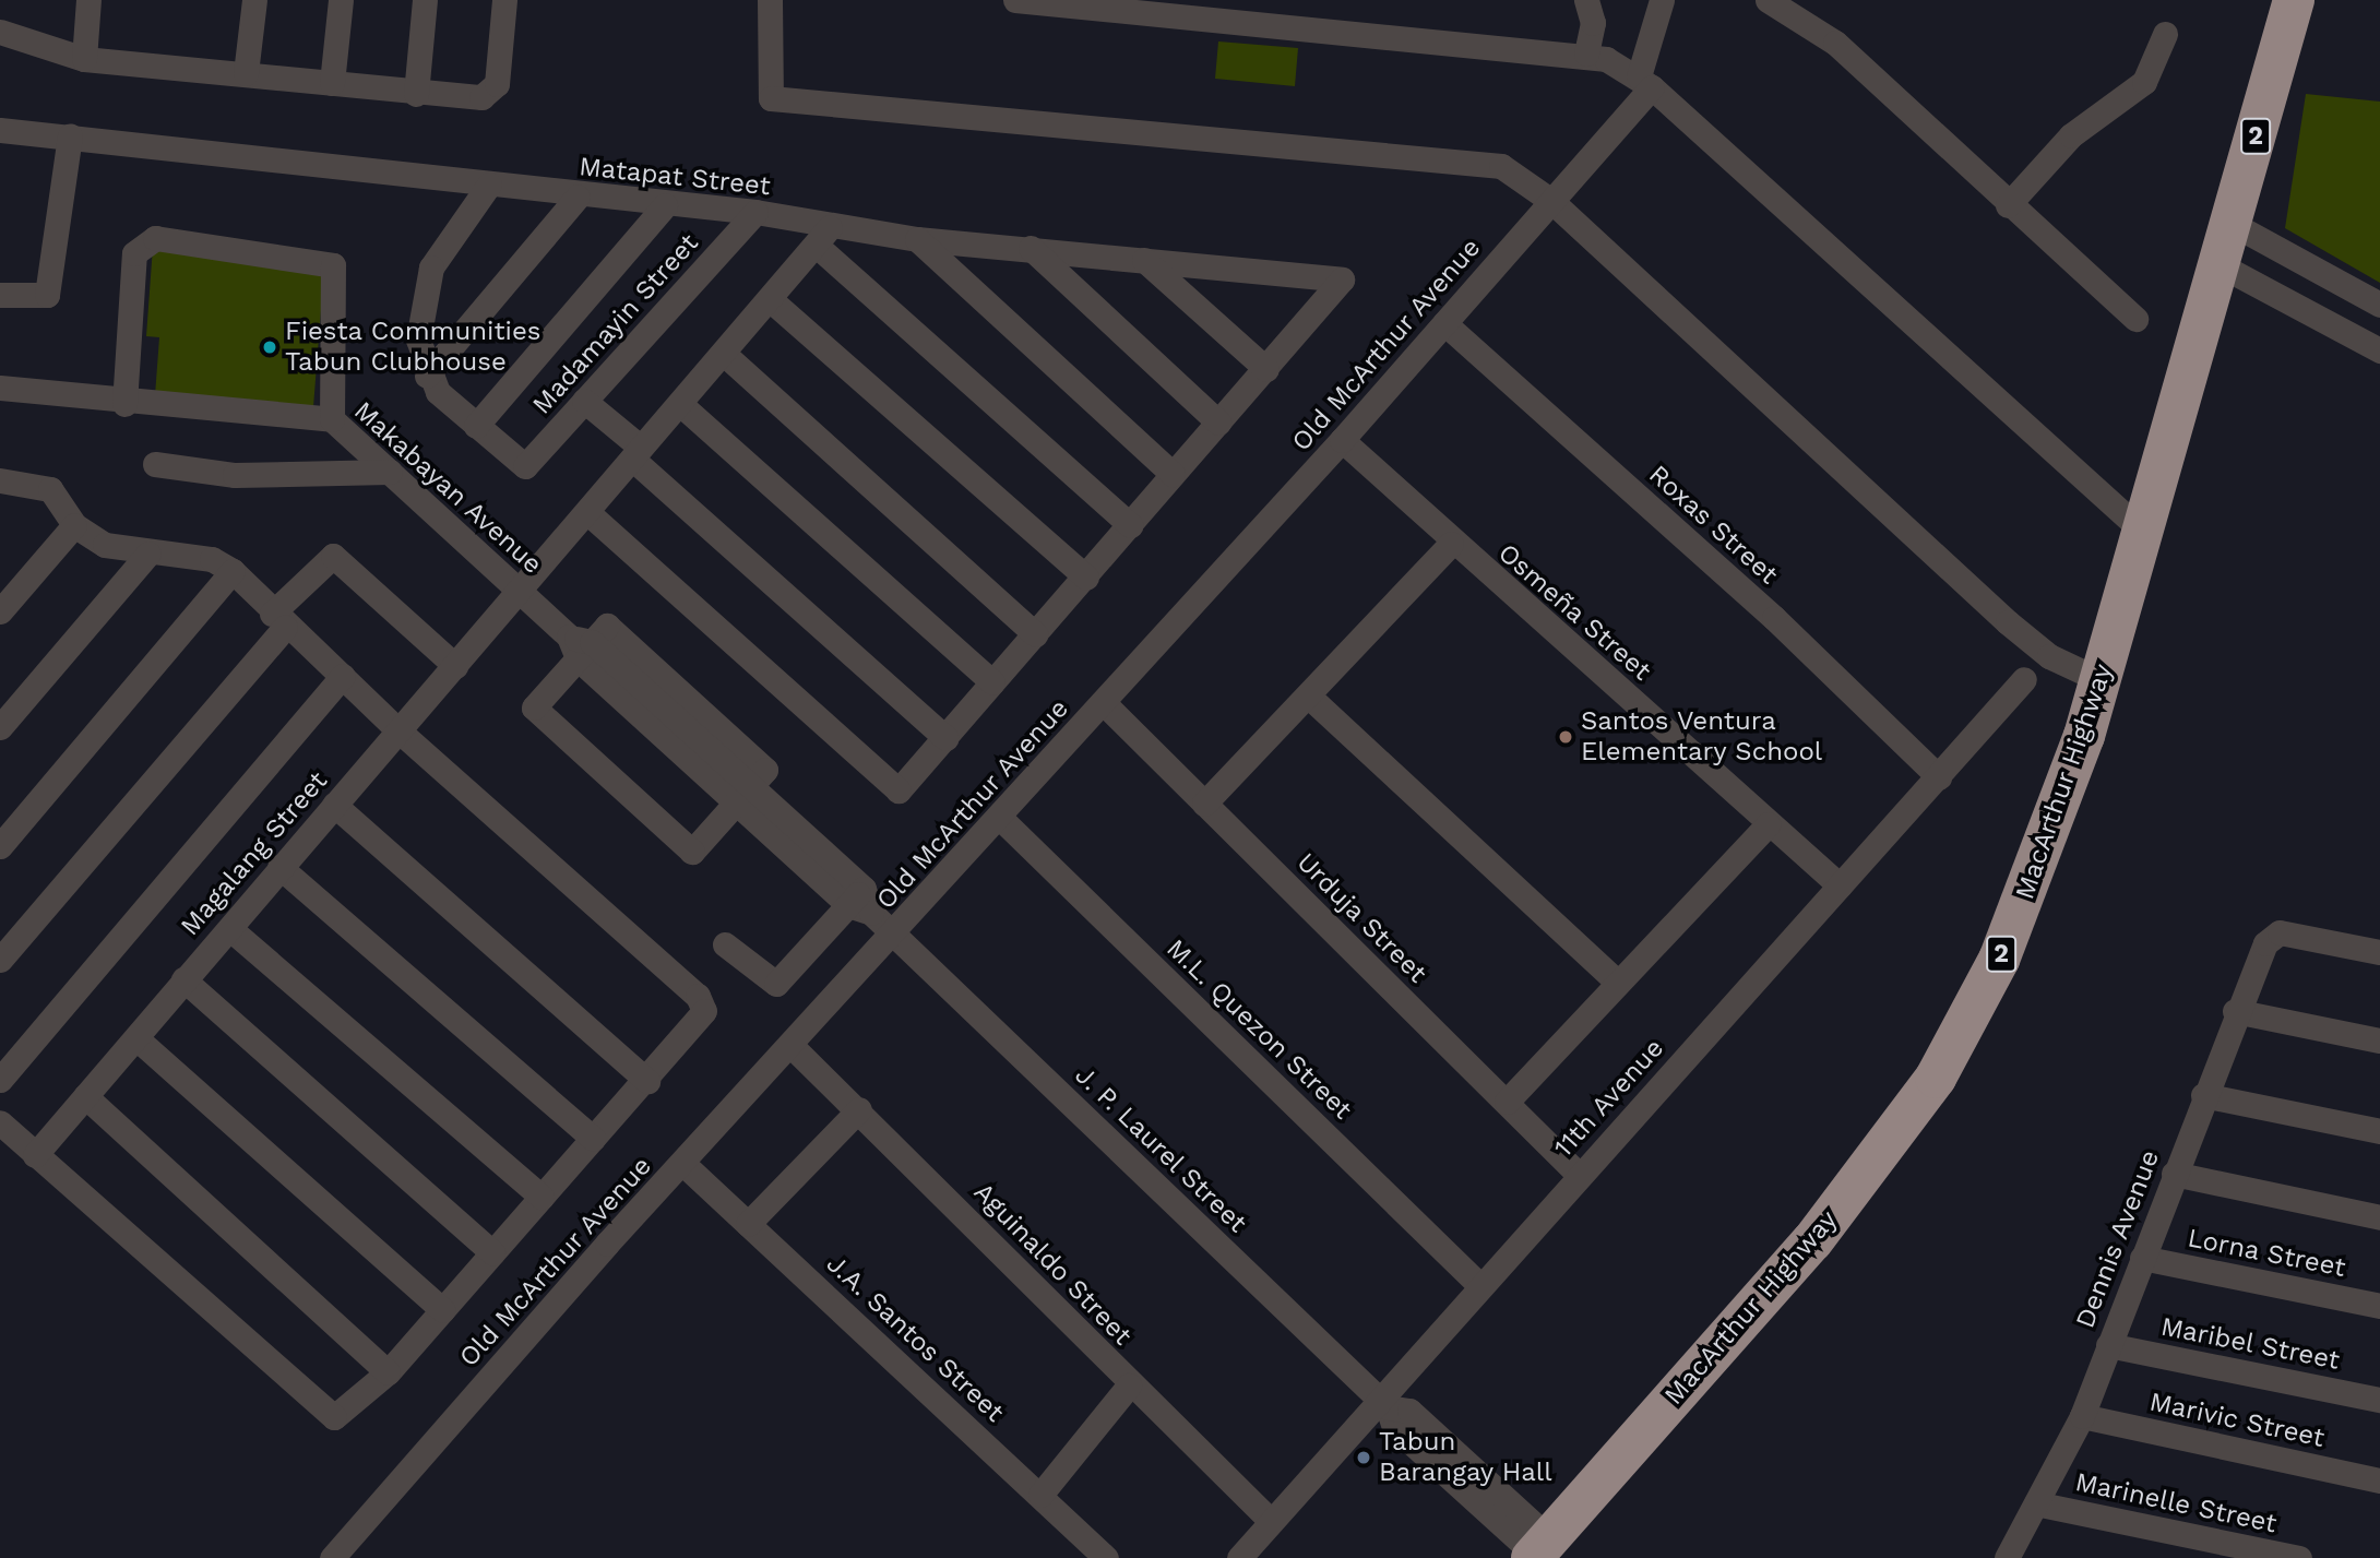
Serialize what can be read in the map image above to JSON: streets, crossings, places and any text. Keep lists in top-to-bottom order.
{
  "streets": {
    "highway": ["2", "MacArthur Highway"],
    "street": [
      "Matapat Street",
      "Madamayin Street",
      "Old McArthur Avenue",
      "Makabayan Avenue",
      "Roxas Street",
      "Osmeña Street",
      "Magalang Street",
      "Urduja Street",
      "M.L. Quezon Street",
      "11th Avenue",
      "J. P. Laurel Street",
      "Dennis Avenue",
      "Lorna Street",
      "Aguinaldo Street",
      "J.A. Santos Street",
      "Maribel Street",
      "Marivic Street",
      "Marinelle Street"
    ]
  },
  "crossings": [
    ["Matapat Street", "Madamayin Street"],
    ["Matapat Street", "Magalang Street"],
    ["Old McArthur Avenue", "Makabayan Avenue"],
    ["Old McArthur Avenue", "Roxas Street"],
    ["Old McArthur Avenue", "Osmeña Street"],
    ["Old McArthur Avenue", "Urduja Street"],
    ["Old McArthur Avenue", "M.L. Quezon Street"],
    ["Old McArthur Avenue", "J. P. Laurel Street"],
    ["Old McArthur Avenue", "Aguinaldo Street"],
    ["Old McArthur Avenue", "J.A. Santos Street"],
    ["Makabayan Avenue", "Magalang Street"],
    ["Makabayan Avenue", "J. P. Laurel Street"],
    ["Roxas Street", "11th Avenue"],
    ["Osmeña Street", "11th Avenue"],
    ["MacArthur Highway", "J. P. Laurel Street"],
    ["Urduja Street", "11th Avenue"],
    ["M.L. Quezon Street", "11th Avenue"],
    ["11th Avenue", "J. P. Laurel Street"],
    ["11th Avenue", "Aguinaldo Street"],
    ["Dennis Avenue", "Lorna Street"],
    ["Dennis Avenue", "Maribel Street"],
    ["Dennis Avenue", "Marivic Street"],
    ["Dennis Avenue", "Marinelle Street"]
  ],
  "places": ["Fiesta Communities Tabun Clubhouse", "Santos Ventura Elementary School", "Tabun Barangay Hall"]
}
